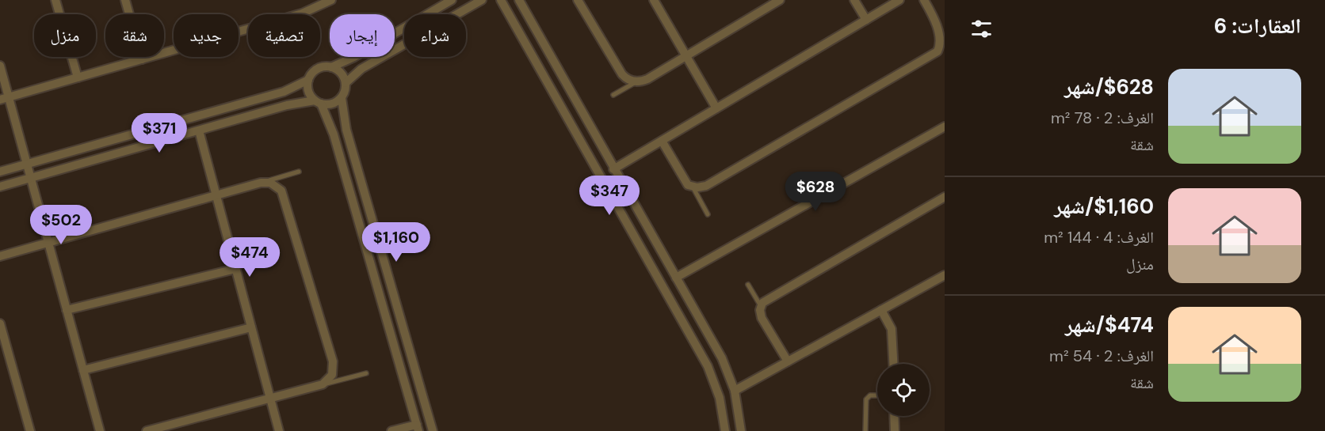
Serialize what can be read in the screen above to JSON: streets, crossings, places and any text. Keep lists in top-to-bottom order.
{
  "page": {
    "heading": "العقارات: 6",
    "chip": [
      "شراء",
      "إيجار",
      "تصفية",
      "جديد",
      "شقة",
      "منزل"
    ],
    "list": [
      {
        "name": "$628/شهر",
        "note": "الغرف: 2 · 78 m² · شقة"
      },
      {
        "name": "$1,160/شهر",
        "note": "الغرف: 4 · 144 m² · منزل"
      },
      {
        "name": "$474/شهر",
        "note": "الغرف: 2 · 54 m² · شقة"
      }
    ],
    "price": [
      "$371",
      "$628",
      "$347",
      "$502",
      "$1,160",
      "$474"
    ]
  }
}
